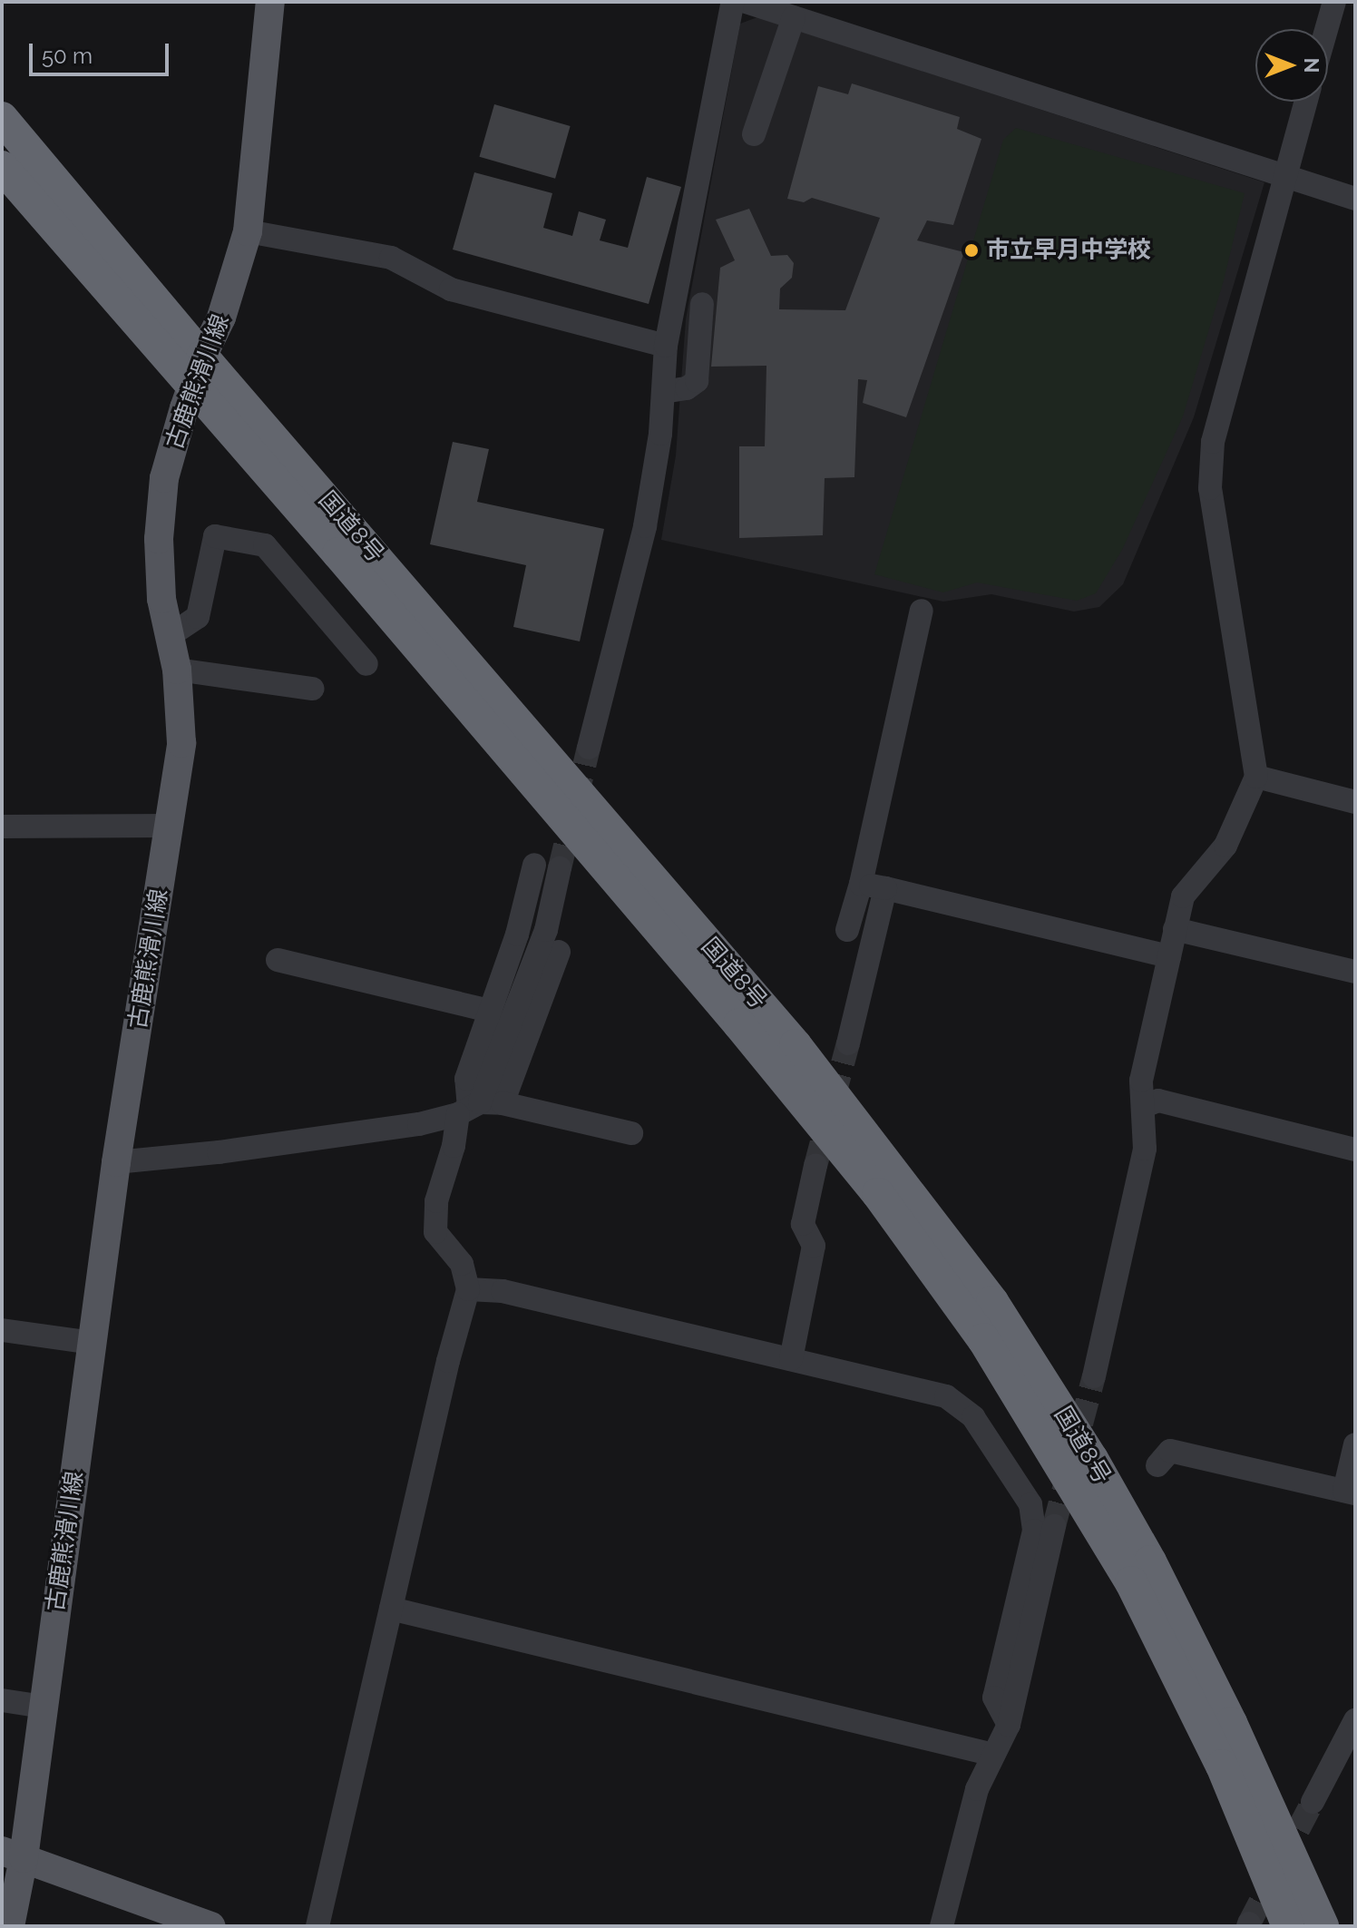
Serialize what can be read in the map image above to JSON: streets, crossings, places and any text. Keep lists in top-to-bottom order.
{
  "streets": {
    "highway": ["国道8号"],
    "main road": ["古鹿熊滑川線"]
  },
  "crossings": [
    ["古鹿熊滑川線", "国道8号"]
  ],
  "places": ["市立早月中学校"],
  "scale_bar": "50 m",
  "north": "right"
}
